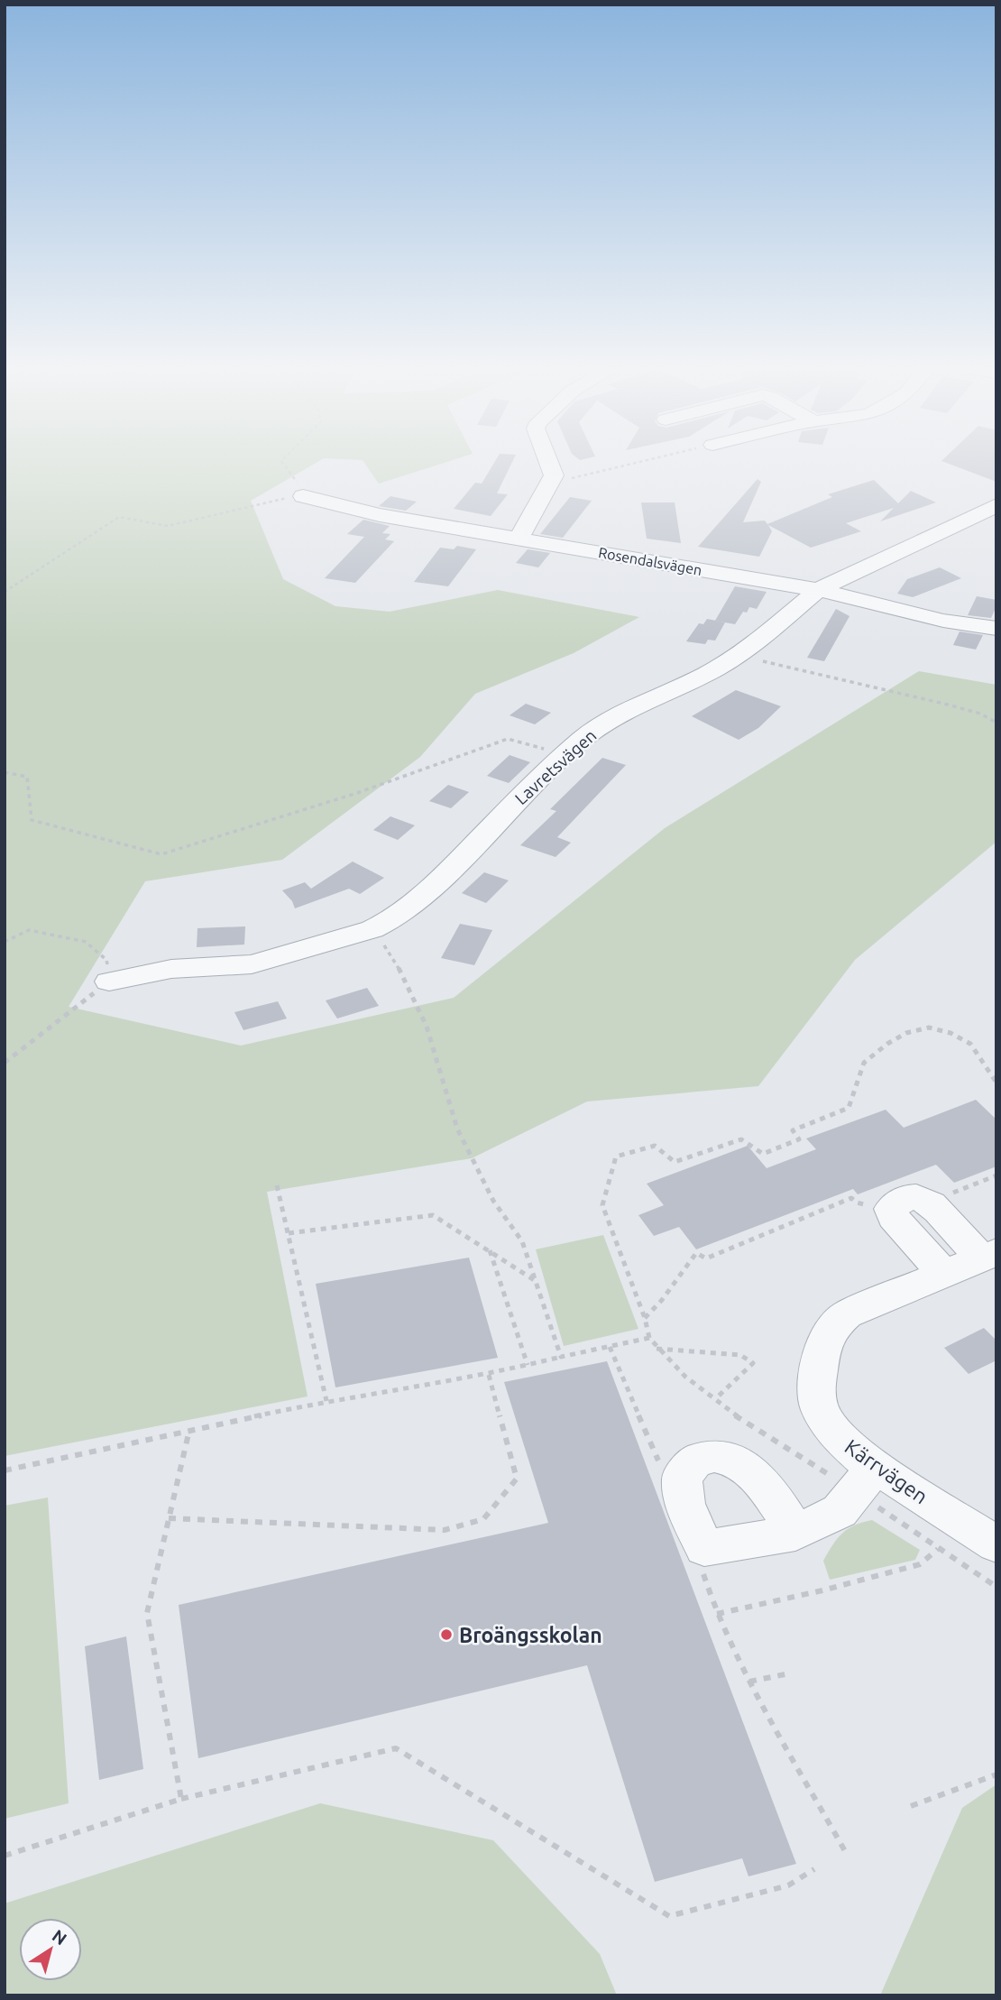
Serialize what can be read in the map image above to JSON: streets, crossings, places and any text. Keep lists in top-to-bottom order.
{
  "streets": {
    "street": ["Rosendalsvägen", "Lavretsvägen", "Kärrvägen"]
  },
  "crossings": [
    ["Rosendalsvägen", "Lavretsvägen"]
  ],
  "places": ["Broängsskolan"],
  "north": "top right"
}
